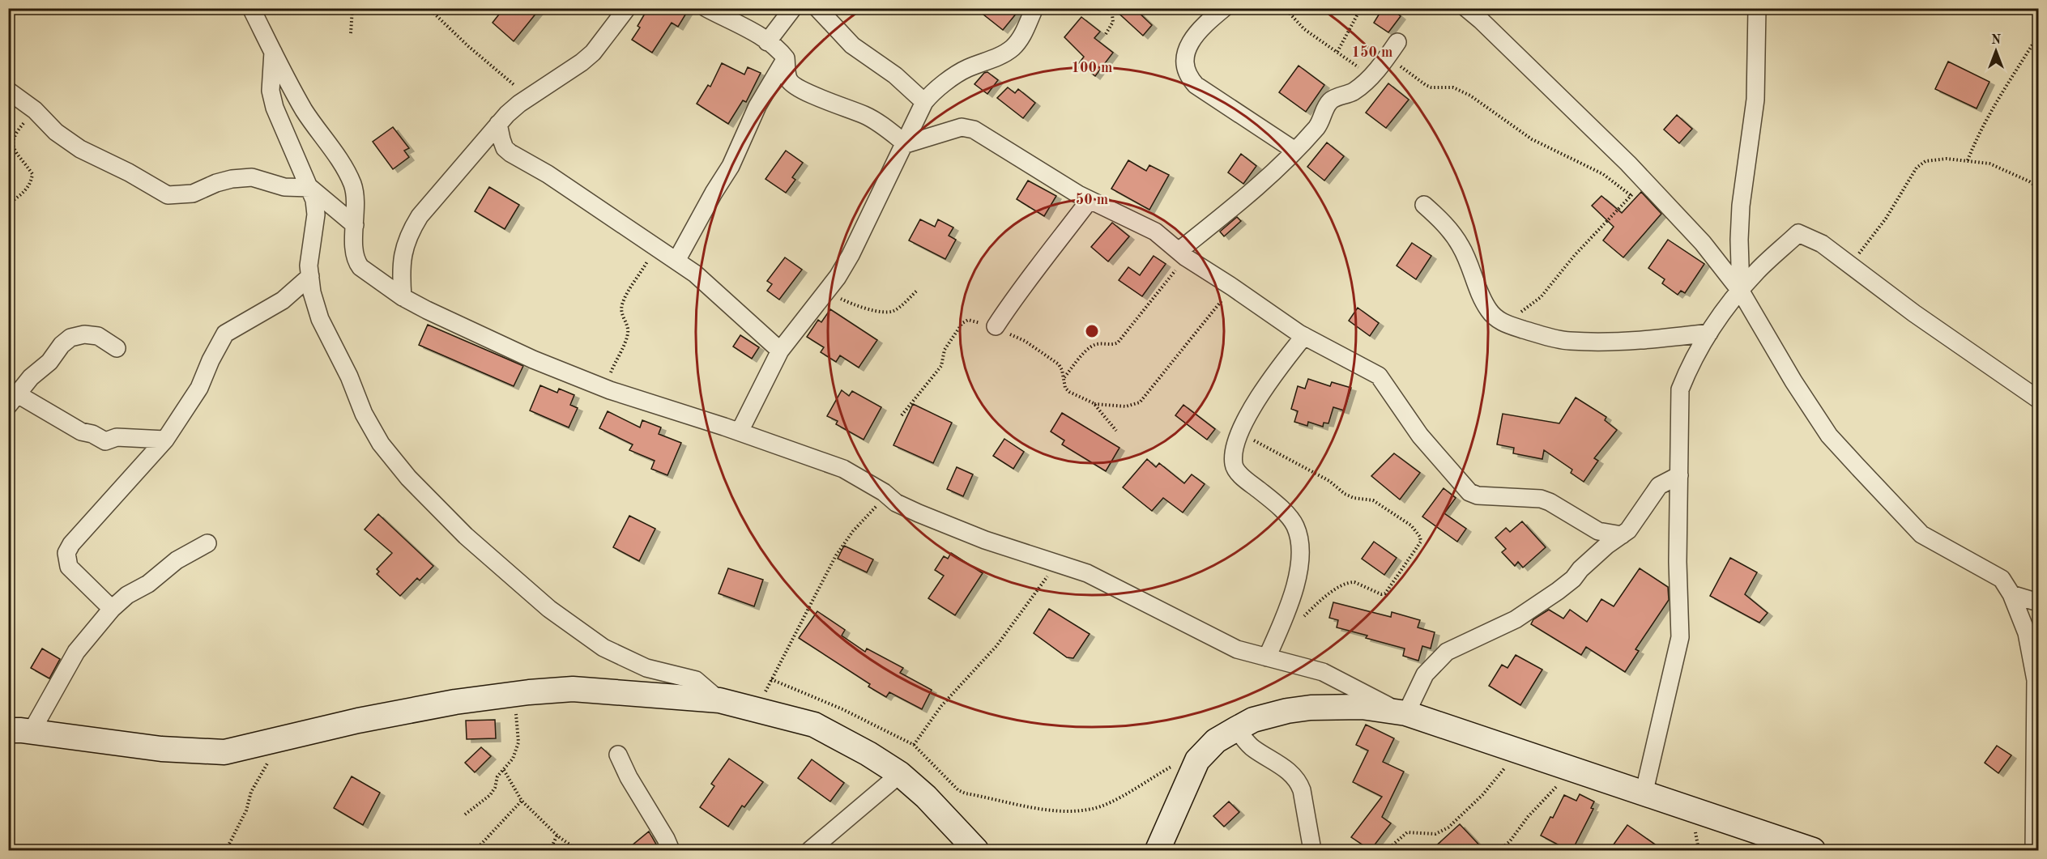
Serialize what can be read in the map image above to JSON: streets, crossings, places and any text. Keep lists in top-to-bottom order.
{
  "north": "top",
  "rings": ["150 m", "100 m", "50 m"]
}
